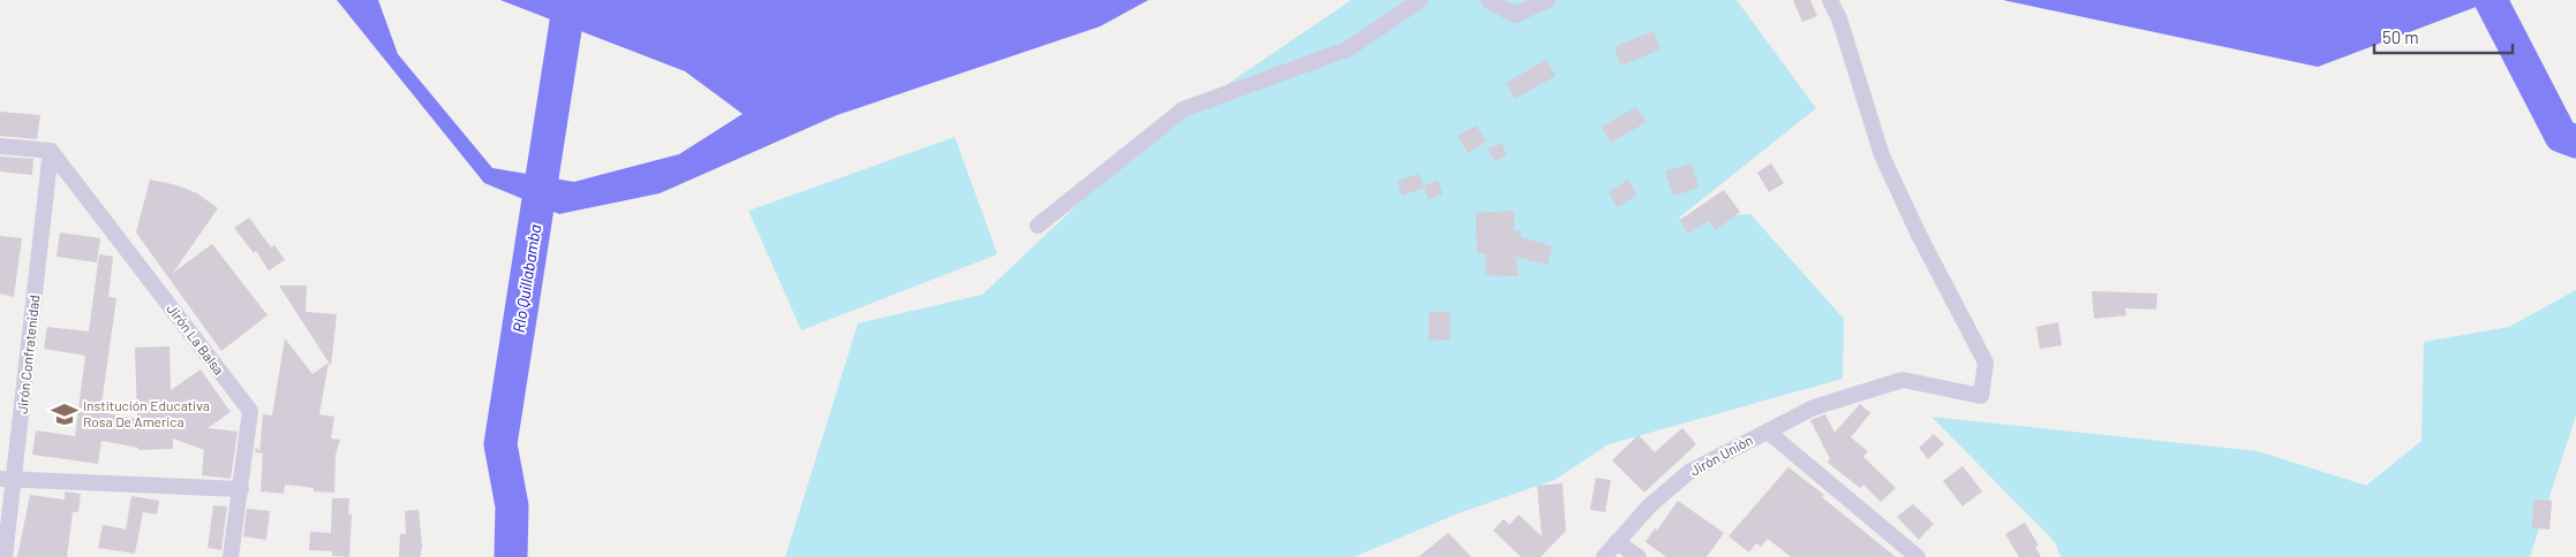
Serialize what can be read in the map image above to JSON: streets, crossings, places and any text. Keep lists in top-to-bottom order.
{
  "streets": {
    "street": ["Jirón La Balsa", "Jirón Confratenidad", "Jirón Unión"]
  },
  "crossings": [
    ["Jirón La Balsa", "Jirón Confratenidad"]
  ],
  "water": ["RIo Quillabamba"],
  "places": {
    "school or university": ["Institución Educativa Rosa De America"]
  },
  "scale_bar": "50 m"
}
